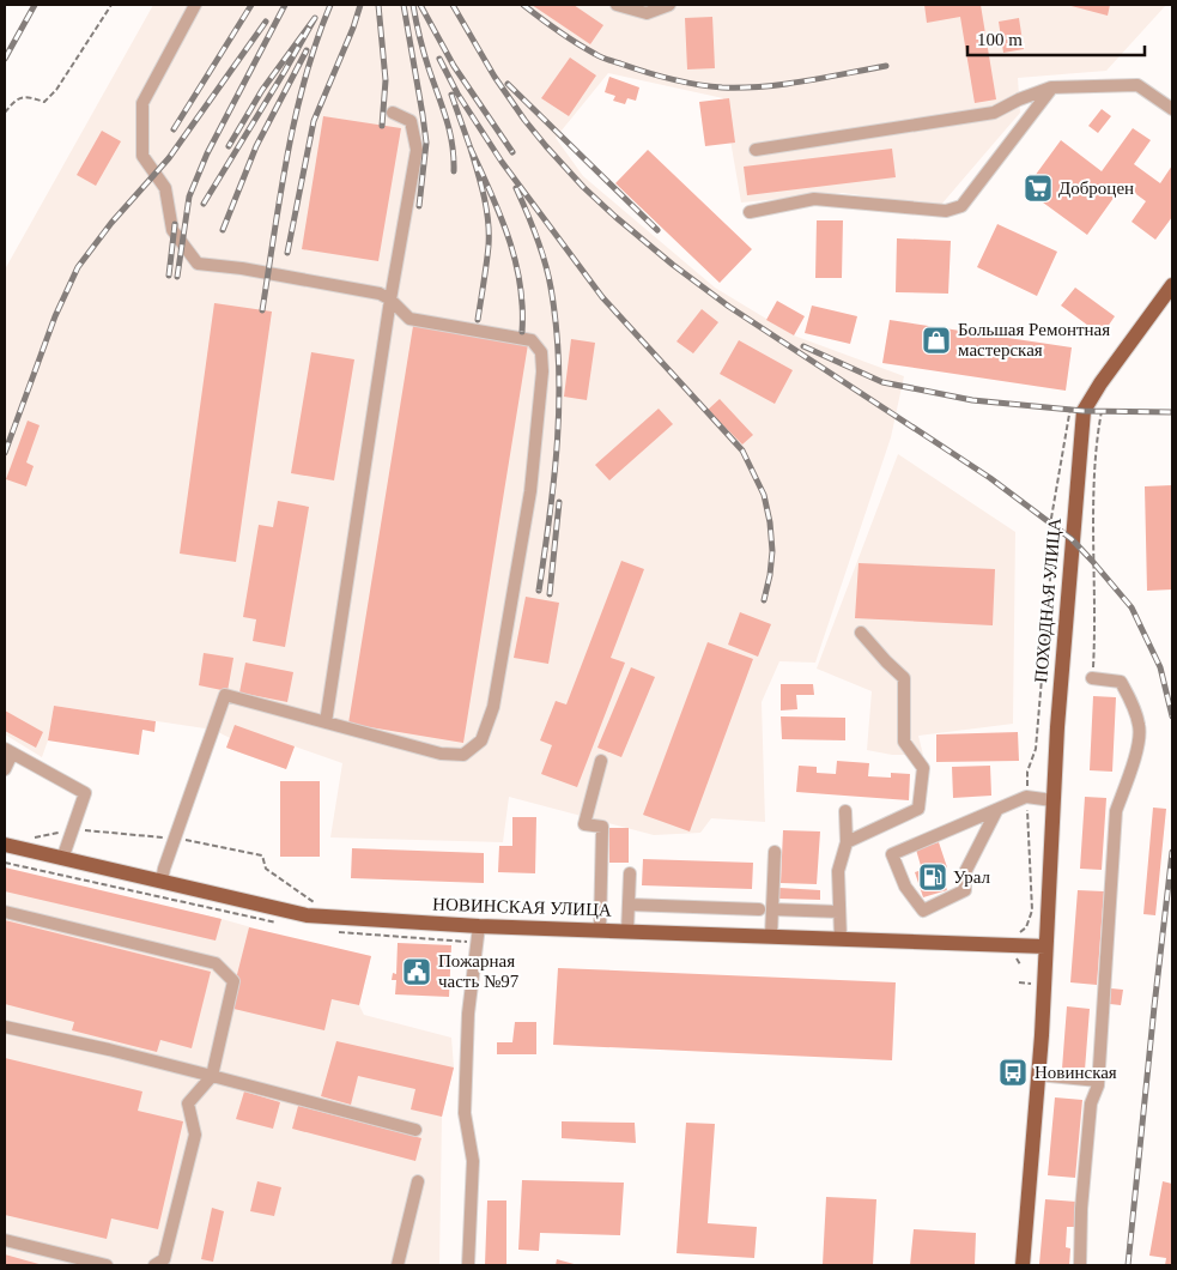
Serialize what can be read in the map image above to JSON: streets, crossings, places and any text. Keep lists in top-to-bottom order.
{
  "streets": {
    "main road": ["ПОХОДНАЯ УЛИЦА", "НОВИНСКАЯ УЛИЦА"]
  },
  "crossings": [
    ["ПОХОДНАЯ УЛИЦА", "НОВИНСКАЯ УЛИЦА"]
  ],
  "places": {
    "supermarket": ["Доброцен"],
    "shop": ["Большая Ремонтная мастерская"],
    "fuel station": ["Урал"],
    "public building": ["Пожарная часть №97"],
    "bus stop": ["Новинская"]
  },
  "scale_bar": "100 m"
}
